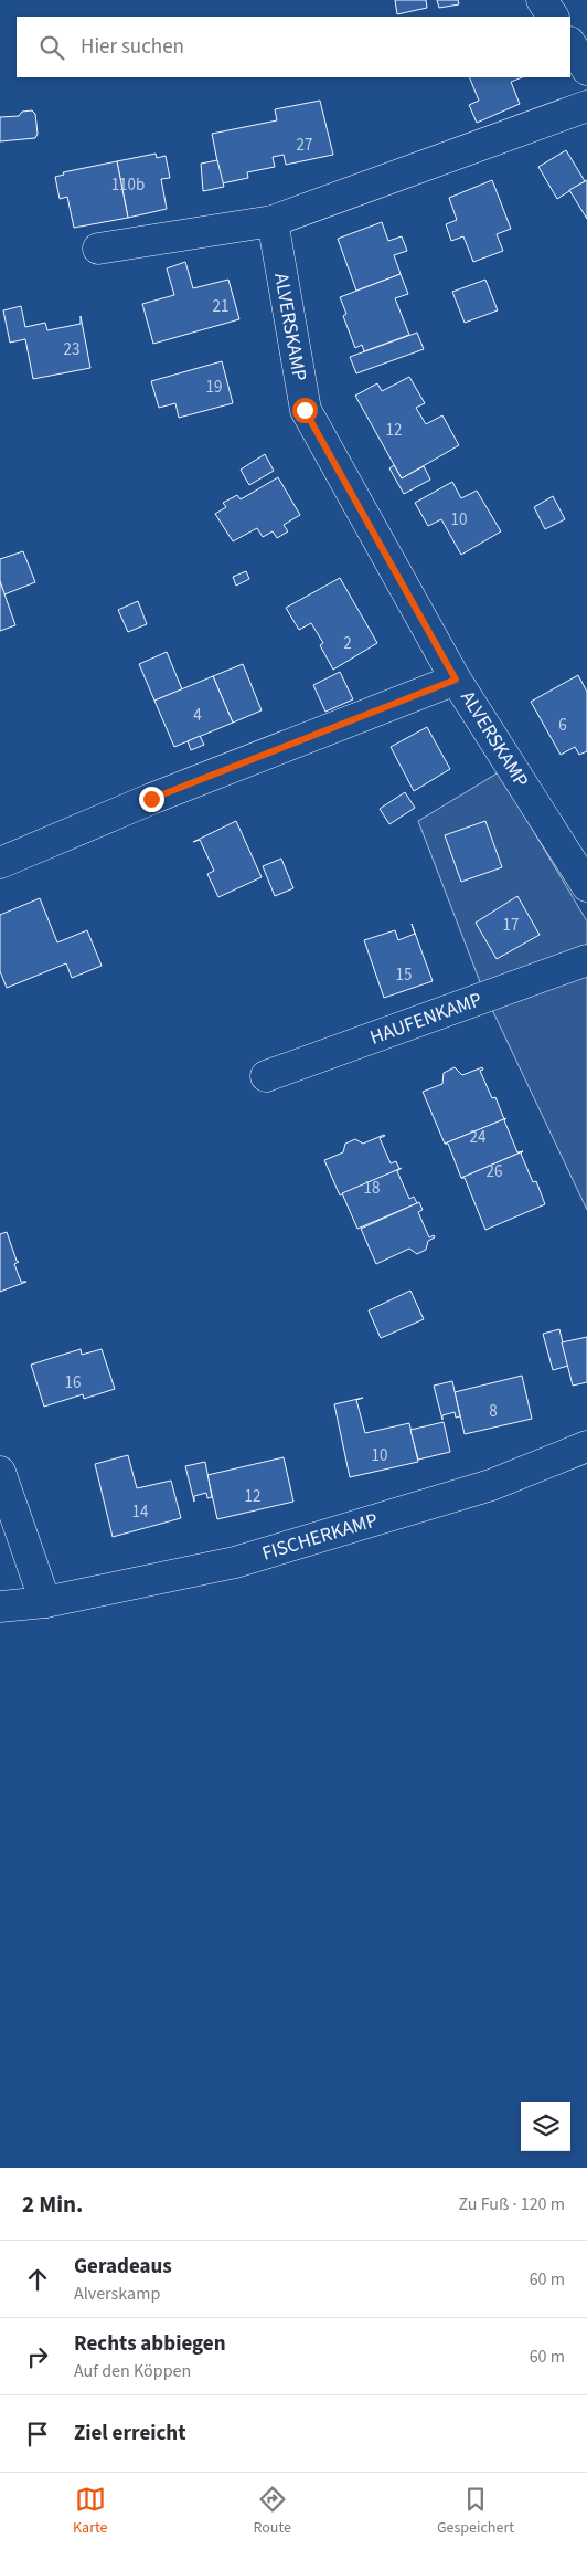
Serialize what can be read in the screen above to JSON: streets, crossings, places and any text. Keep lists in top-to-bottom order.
{
  "streets": {
    "street": ["ALVERSKAMP", "HAUFENKAMP", "FISCHERKAMP"]
  },
  "house_numbers": [
    "27",
    "110b",
    "21",
    "23",
    "19",
    "12",
    "10",
    "2",
    "4",
    "6",
    "17",
    "15",
    "24",
    "26",
    "18",
    "16",
    "8",
    "10",
    "12",
    "14"
  ],
  "page": {
    "search": "Hier suchen",
    "heading": ["2 Min.", "Zu Fuß · 120 m"],
    "list": [
      ["Geradeaus", "Alverskamp", "60 m"],
      ["Rechts abbiegen", "Auf den Köppen", "60 m"],
      "Ziel erreicht"
    ],
    "nav": ["Karte", "Route", "Gespeichert"]
  }
}
